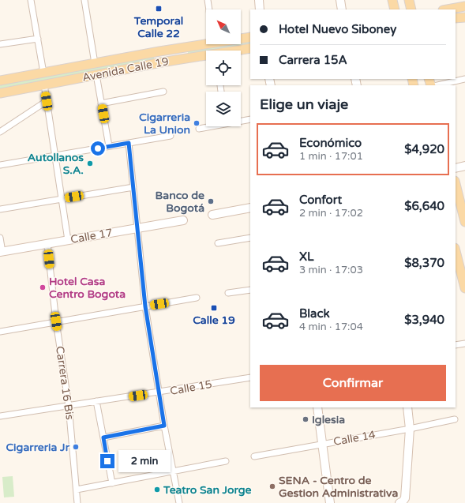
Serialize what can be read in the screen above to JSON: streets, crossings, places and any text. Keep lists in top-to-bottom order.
{
  "streets": {
    "main road": ["Avenida Calle 19"],
    "street": [
      "Calle 17",
      "Carrera 16 Bis",
      "Calle 15",
      "Calle 14"
    ]
  },
  "crossings": [
    ["Calle 17", "Carrera 16 Bis"],
    ["Carrera 16 Bis", "Calle 15"]
  ],
  "places": {
    "transit": ["Temporal Calle 22", "Calle 19"],
    "other": [
      "Cigarreria La Union",
      "Autollanos S.A.",
      "Banco de Bogotá",
      "Hotel Casa Centro Bogota",
      "Iglesia",
      "Cigarreria Jr",
      "SENA - Centro de Gestion Administrativa",
      "Teatro San Jorge"
    ]
  },
  "north": "top left",
  "page": {
    "banner": ["Hotel Nuevo Siboney", "Carrera 15A"],
    "heading": "Elige un viaje",
    "list": [
      {
        "name": "Económico",
        "note": "1 min · 17:01",
        "value": "$4,920"
      },
      {
        "name": "Confort",
        "note": "2 min · 17:02",
        "value": "$6,640"
      },
      {
        "name": "XL",
        "note": "3 min · 17:03",
        "value": "$8,370"
      },
      {
        "name": "Black",
        "note": "4 min · 17:04",
        "value": "$3,940"
      }
    ],
    "buttons": "Confirmar",
    "bubble": "2 min"
  }
}
